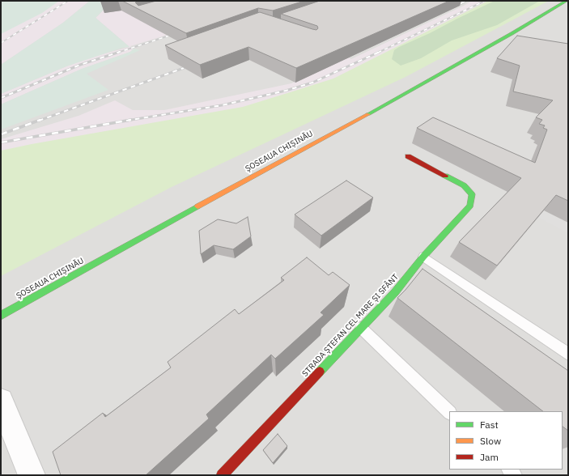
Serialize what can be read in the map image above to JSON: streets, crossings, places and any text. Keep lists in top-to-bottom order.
{
  "streets": {
    "main road": ["ȘOSEAUA CHIȘINĂU", "STRADA ȘTEFAN CEL MARE ȘI SFÂNT"]
  },
  "legend": ["Fast", "Slow", "Jam"]
}
